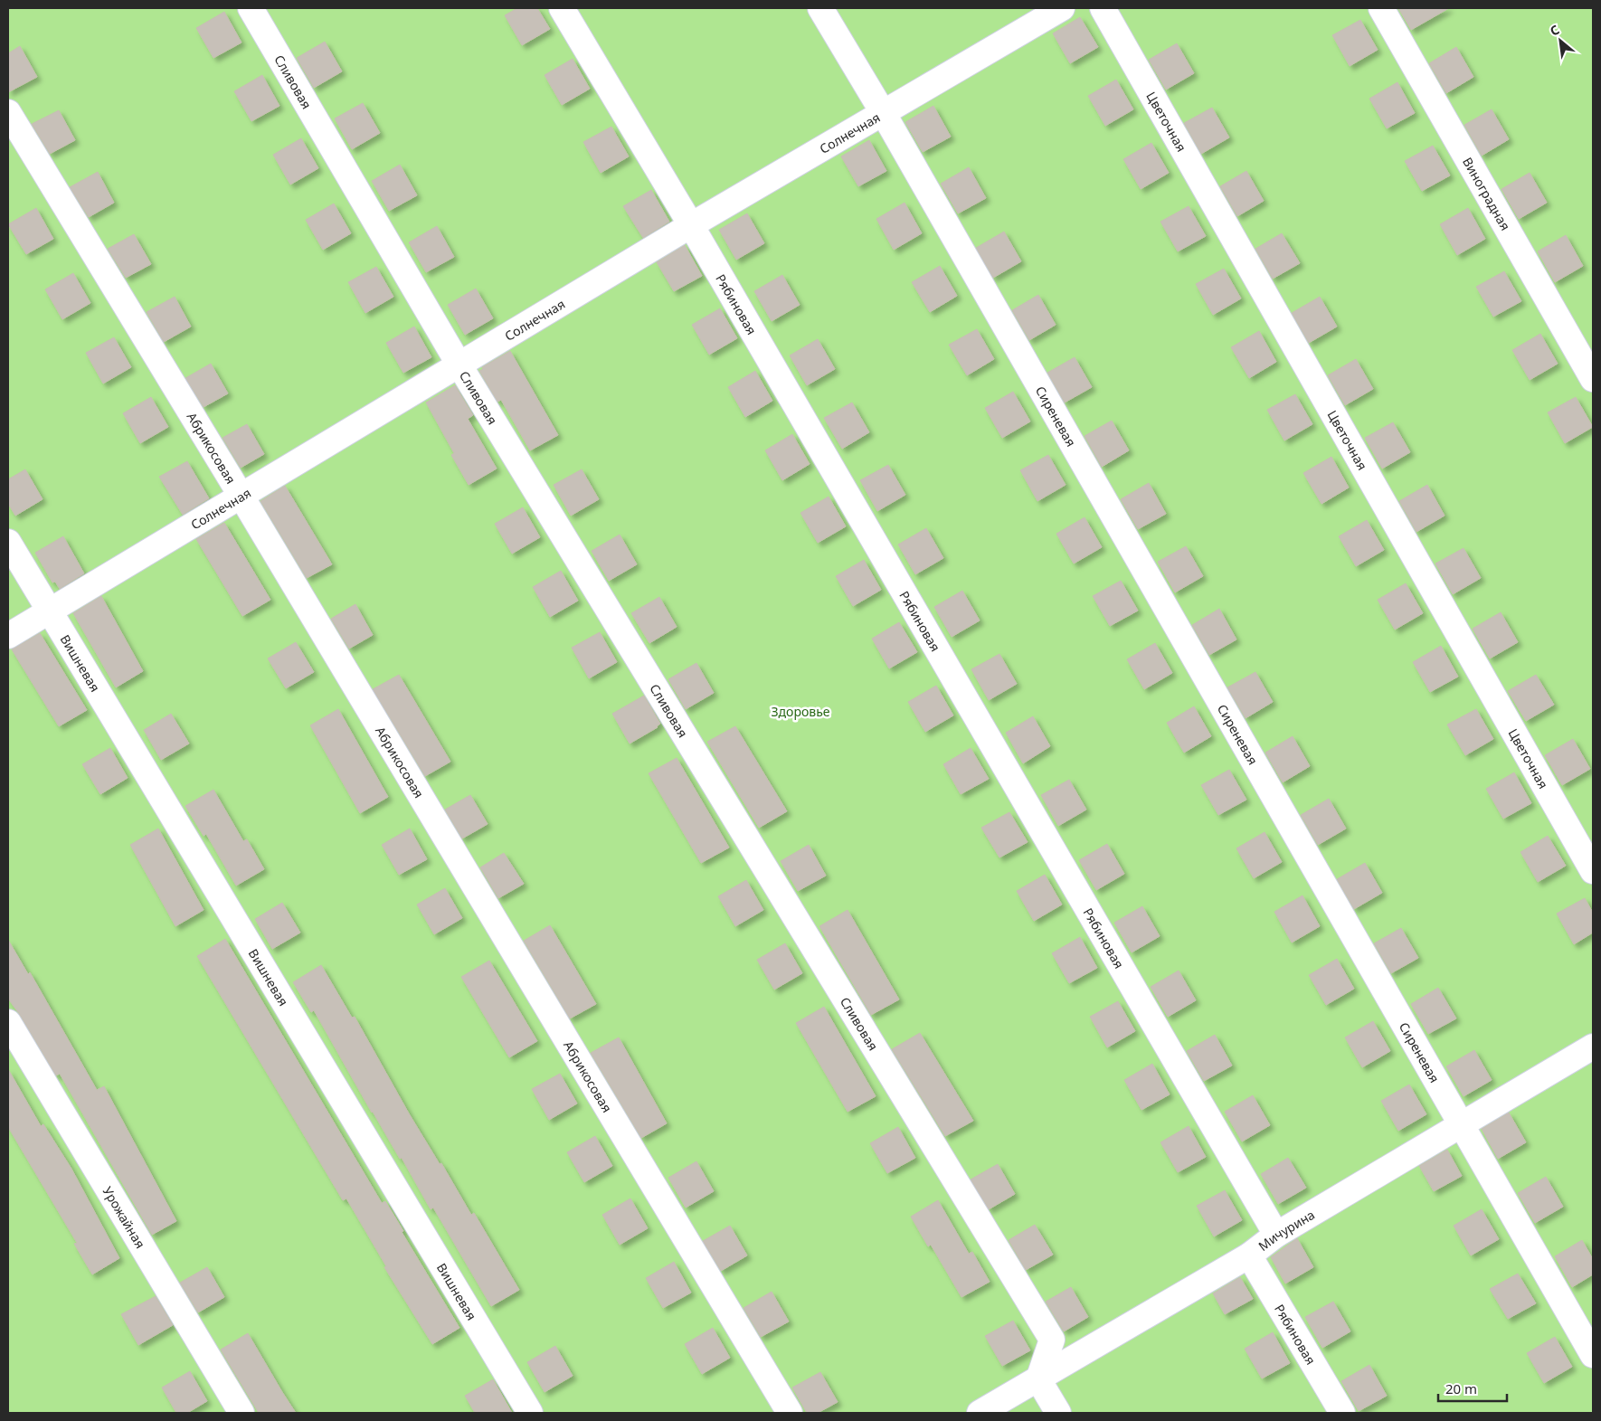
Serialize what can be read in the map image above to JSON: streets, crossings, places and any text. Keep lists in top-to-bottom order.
{
  "streets": {
    "street": [
      "Сливовая",
      "Цветочная",
      "Солнечная",
      "Виноградная",
      "Рябиновая",
      "Сиреневая",
      "Абрикосовая",
      "Вишневая",
      "Урожайная",
      "Мичурина"
    ]
  },
  "crossings": [
    ["Сливовая", "Солнечная"],
    ["Сливовая", "Мичурина"],
    ["Солнечная", "Рябиновая"],
    ["Солнечная", "Сиреневая"],
    ["Солнечная", "Абрикосовая"],
    ["Солнечная", "Вишневая"],
    ["Рябиновая", "Мичурина"],
    ["Сиреневая", "Мичурина"]
  ],
  "parks": ["Здоровье"],
  "scale_bar": "20 m",
  "north": "top left"
}
